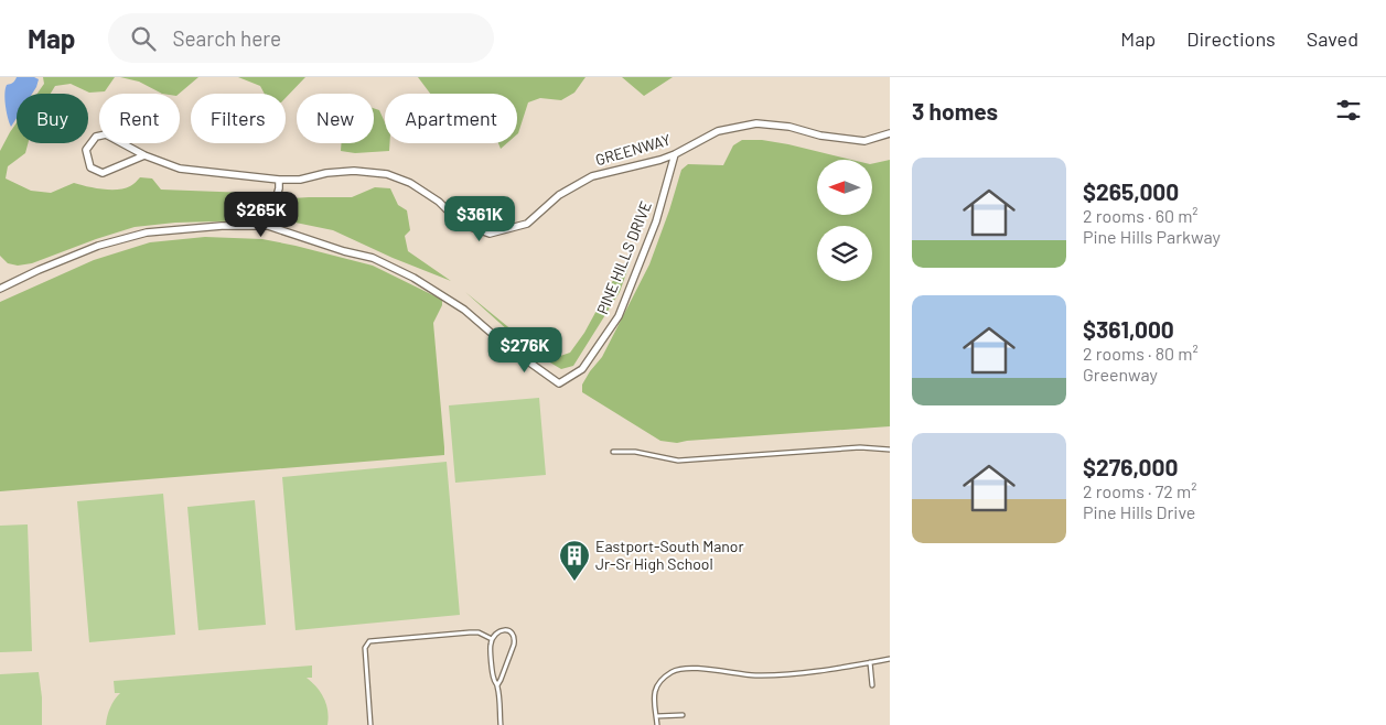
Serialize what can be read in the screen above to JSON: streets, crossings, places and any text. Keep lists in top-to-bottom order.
{
  "streets": {
    "street": ["GREENWAY", "PINE HILLS DRIVE"]
  },
  "crossings": [
    ["GREENWAY", "PINE HILLS DRIVE"]
  ],
  "places": {
    "building": ["Eastport-South Manor Jr-Sr High School"]
  },
  "north": "left",
  "page": {
    "header": "Map",
    "search": "Search here",
    "nav": ["Map", "Directions", "Saved"],
    "heading": "3 homes",
    "chip": [
      "Buy",
      "Rent",
      "Filters",
      "New",
      "Apartment"
    ],
    "list": [
      {
        "name": "$265,000",
        "note": "2 rooms · 60 m² · Pine Hills Parkway"
      },
      {
        "name": "$361,000",
        "note": "2 rooms · 80 m² · Greenway"
      },
      {
        "name": "$276,000",
        "note": "2 rooms · 72 m² · Pine Hills Drive"
      }
    ],
    "price": ["$265K", "$361K", "$276K"]
  }
}
